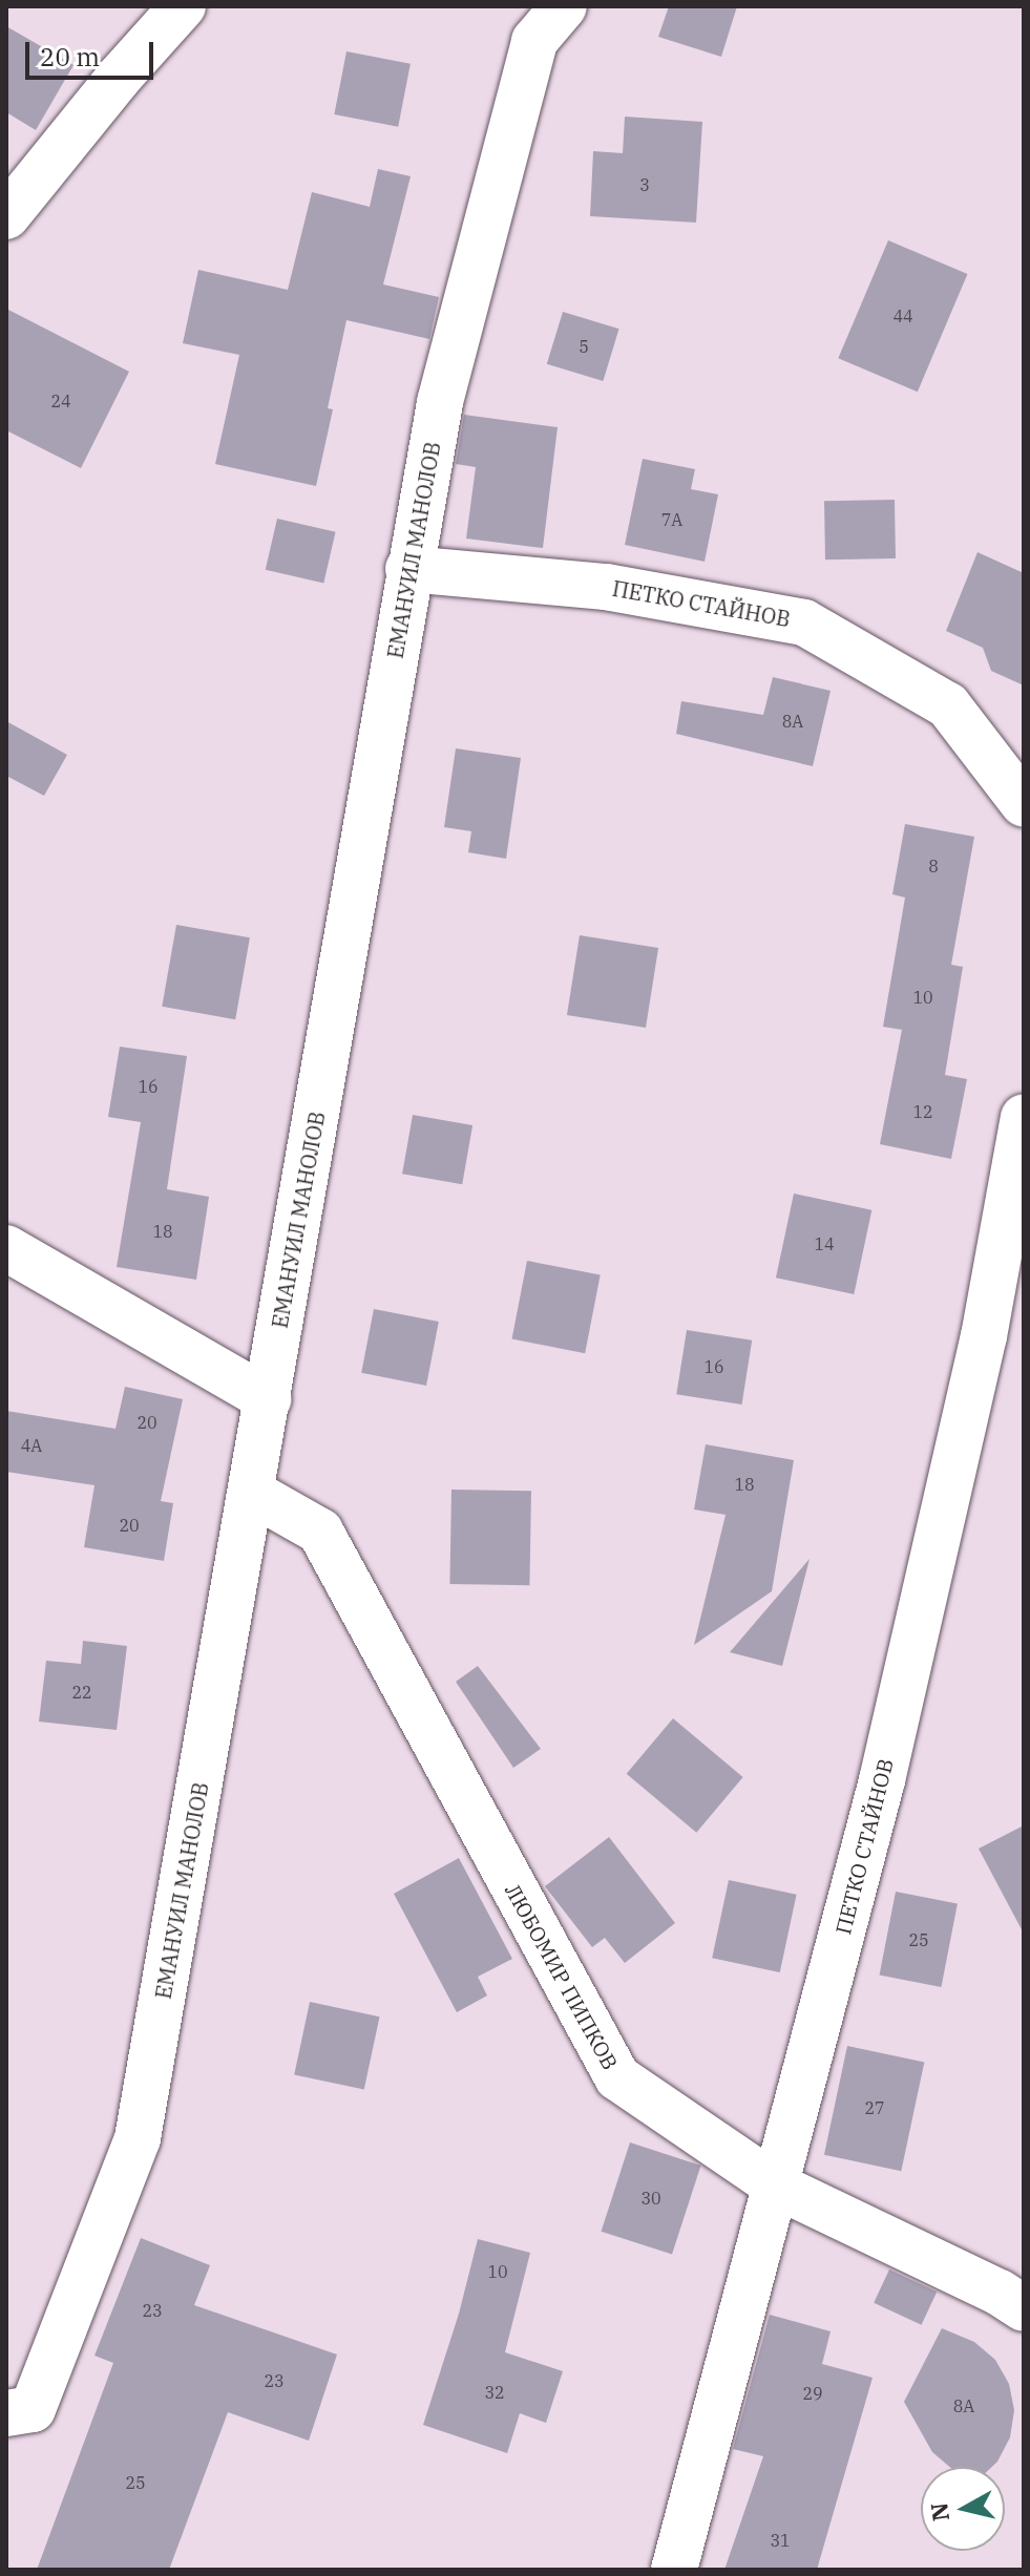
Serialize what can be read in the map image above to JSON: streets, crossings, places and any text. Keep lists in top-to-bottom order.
{
  "streets": {
    "street": ["ЕМАНУИЛ МАНОЛОВ", "ПЕТКО СТАЙНОВ", "ЛЮБОМИР ПИПКОВ"]
  },
  "crossings": [
    ["ЕМАНУИЛ МАНОЛОВ", "ПЕТКО СТАЙНОВ"],
    ["ЕМАНУИЛ МАНОЛОВ", "ЛЮБОМИР ПИПКОВ"],
    ["ПЕТКО СТАЙНОВ", "ЛЮБОМИР ПИПКОВ"]
  ],
  "house_numbers": [
    "3",
    "44",
    "5",
    "24",
    "7A",
    "8А",
    "8",
    "10",
    "16",
    "12",
    "18",
    "14",
    "16",
    "20",
    "4А",
    "18",
    "20",
    "22",
    "25",
    "27",
    "30",
    "10",
    "23",
    "23",
    "32",
    "29",
    "8А",
    "25",
    "31"
  ],
  "scale_bar": "20 m",
  "north": "left"
}
